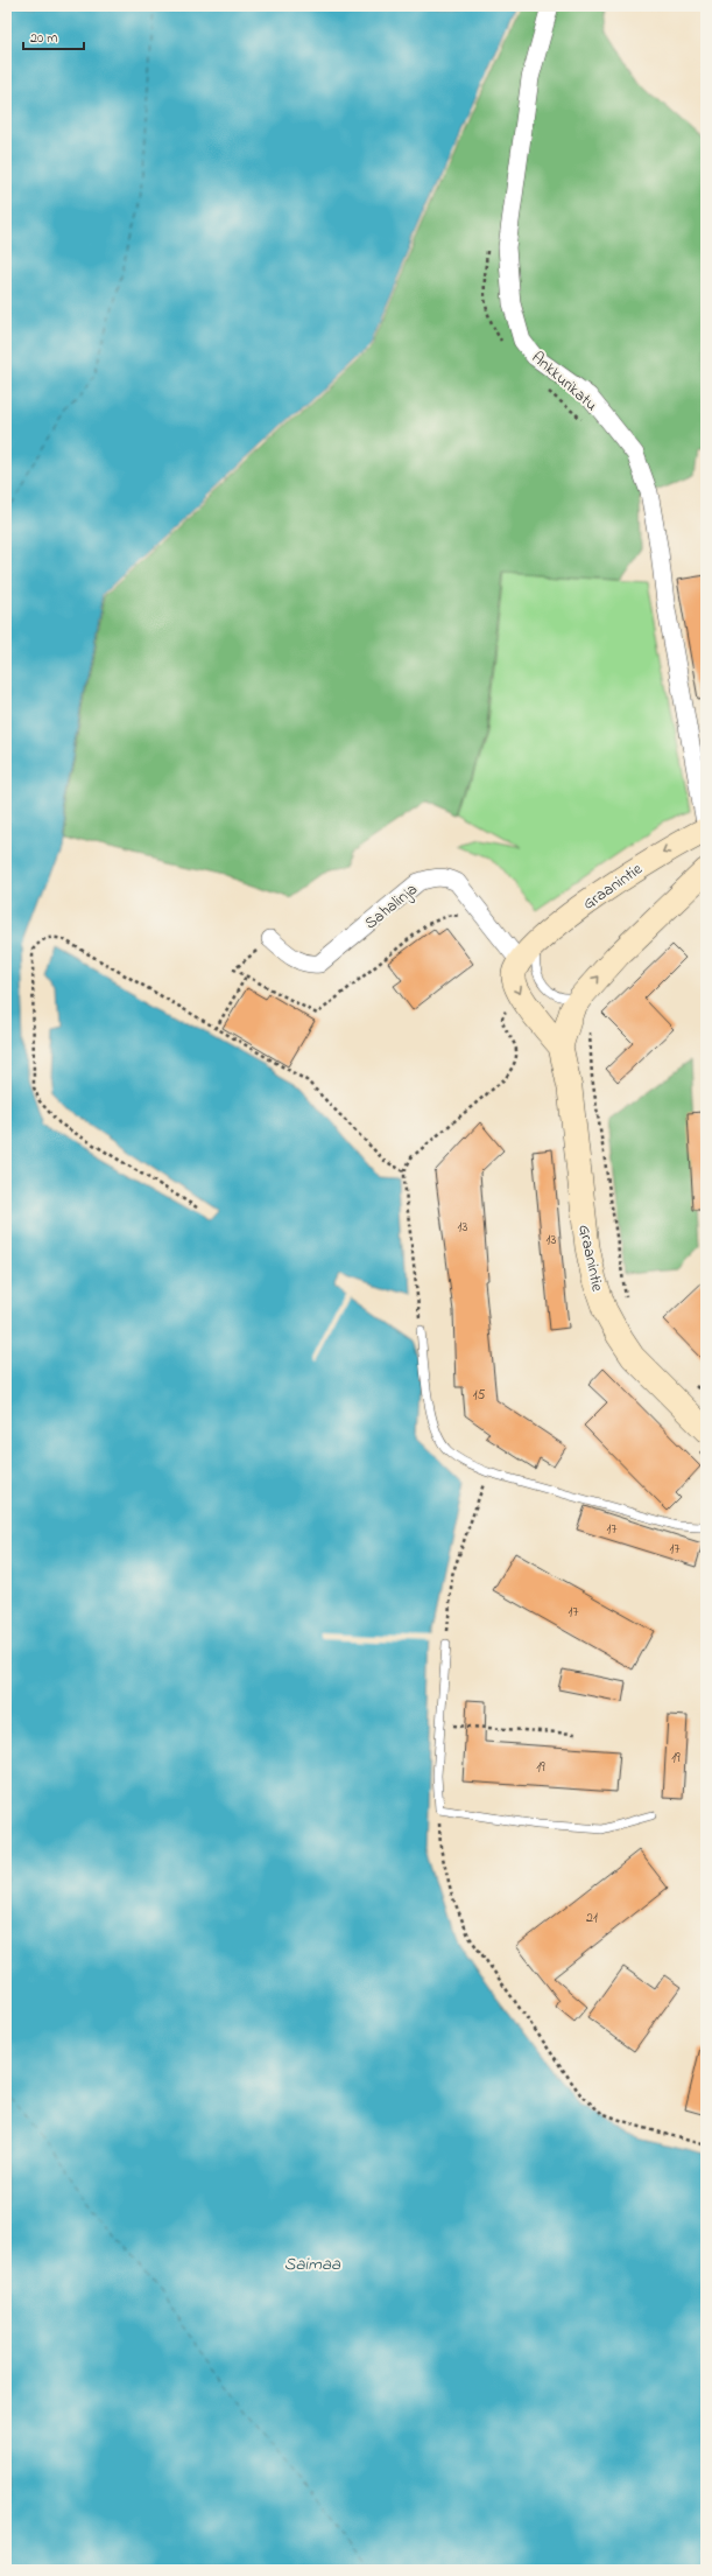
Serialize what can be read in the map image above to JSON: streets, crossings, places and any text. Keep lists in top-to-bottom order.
{
  "streets": {
    "street": ["Ankkurikatu", "Graanintie", "Sahalinja"]
  },
  "crossings": [
    ["Ankkurikatu", "Graanintie"],
    ["Graanintie", "Sahalinja"]
  ],
  "water": ["Saimaa"],
  "house_numbers": [
    "13",
    "13",
    "15",
    "17",
    "17",
    "17",
    "19",
    "19",
    "21"
  ],
  "scale_bar": "20 m"
}
